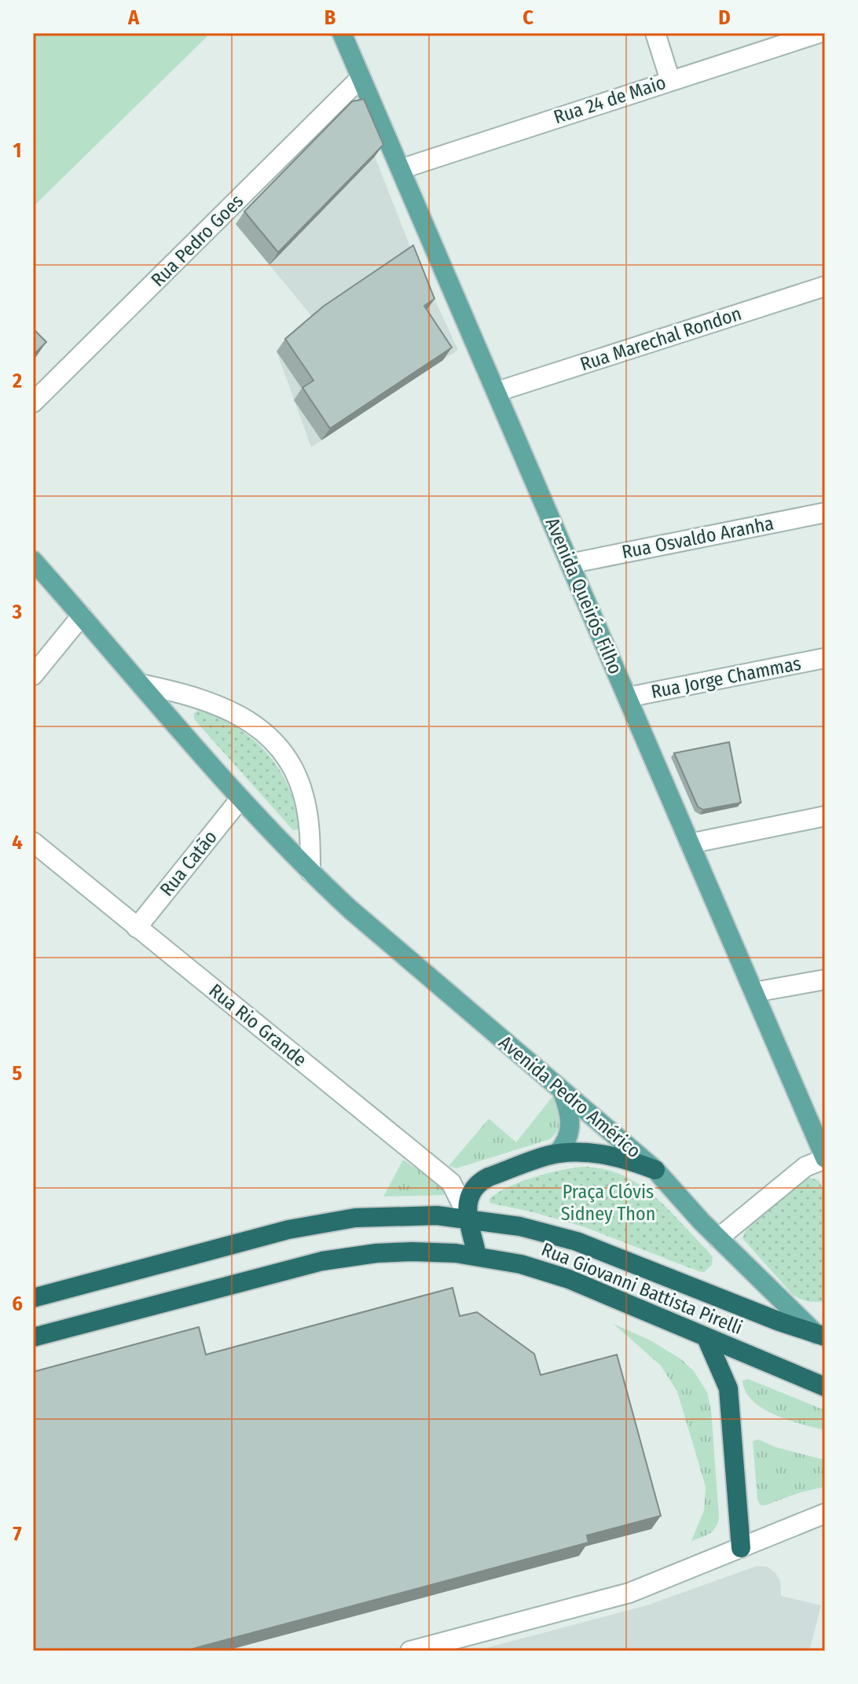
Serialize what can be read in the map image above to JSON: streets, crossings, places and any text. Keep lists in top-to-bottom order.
{
  "streets": {
    "highway": ["Rua Giovanni Battista Pirelli"],
    "main road": ["Avenida Queirós Filho", "Avenida Pedro Américo"],
    "street": [
      "Rua 24 de Maio",
      "Rua Pedro Goes",
      "Rua Marechal Rondon",
      "Rua Osvaldo Aranha",
      "Rua Jorge Chammas",
      "Rua Catão",
      "Rua Rio Grande"
    ]
  },
  "crossings": [
    ["Rua 24 de Maio", "Avenida Queirós Filho"],
    ["Rua Pedro Goes", "Avenida Queirós Filho"],
    ["Rua Marechal Rondon", "Avenida Queirós Filho"],
    ["Rua Osvaldo Aranha", "Avenida Queirós Filho"],
    ["Avenida Queirós Filho", "Rua Jorge Chammas"],
    ["Rua Catão", "Rua Rio Grande"],
    ["Rua Catão", "Avenida Pedro Américo"],
    ["Rua Rio Grande", "Rua Giovanni Battista Pirelli"],
    ["Avenida Pedro Américo", "Rua Giovanni Battista Pirelli"]
  ],
  "parks": ["Praça Clóvis Sidney Thon"],
  "grid": {
    "columns": [
      "A",
      "B",
      "C",
      "D"
    ],
    "rows": [
      "1",
      "2",
      "3",
      "4",
      "5",
      "6",
      "7"
    ]
  }
}
